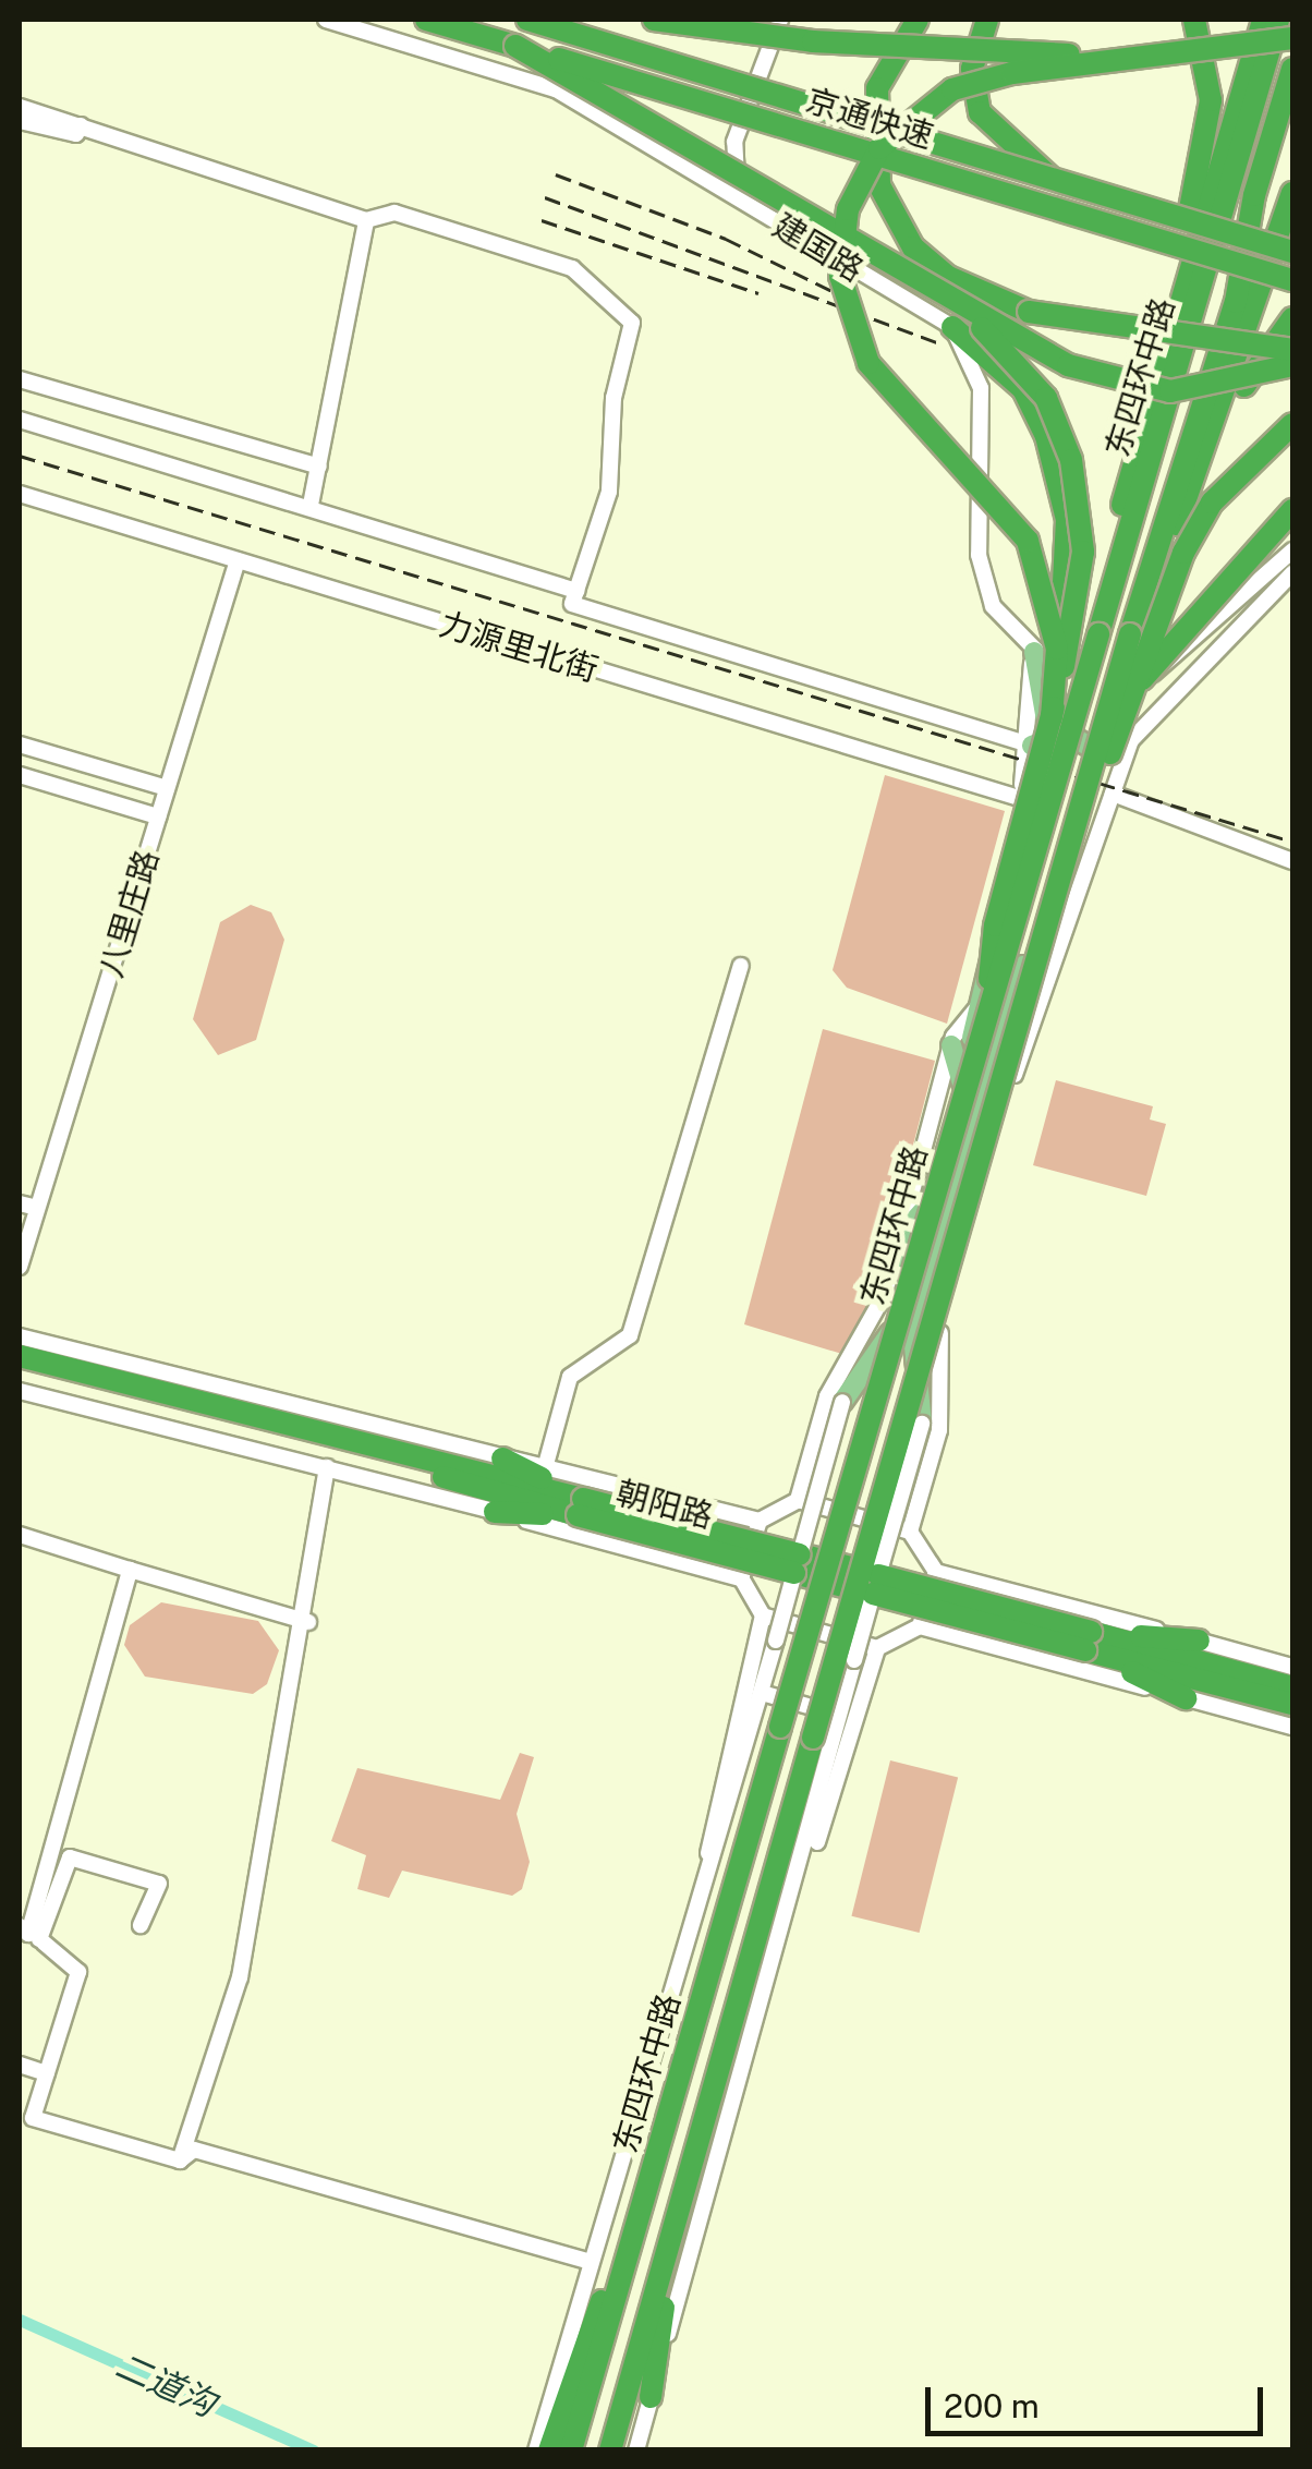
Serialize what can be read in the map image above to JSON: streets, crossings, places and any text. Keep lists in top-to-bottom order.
{
  "streets": {
    "highway": ["京通快速", "东四环中路", "朝阳路"],
    "street": ["建国路", "力源里北街", "八里庄路"]
  },
  "crossings": [
    ["东四环中路", "力源里北街"],
    ["东四环中路", "朝阳路"],
    ["力源里北街", "八里庄路"]
  ],
  "water": ["二道沟"],
  "scale_bar": "200 m"
}
